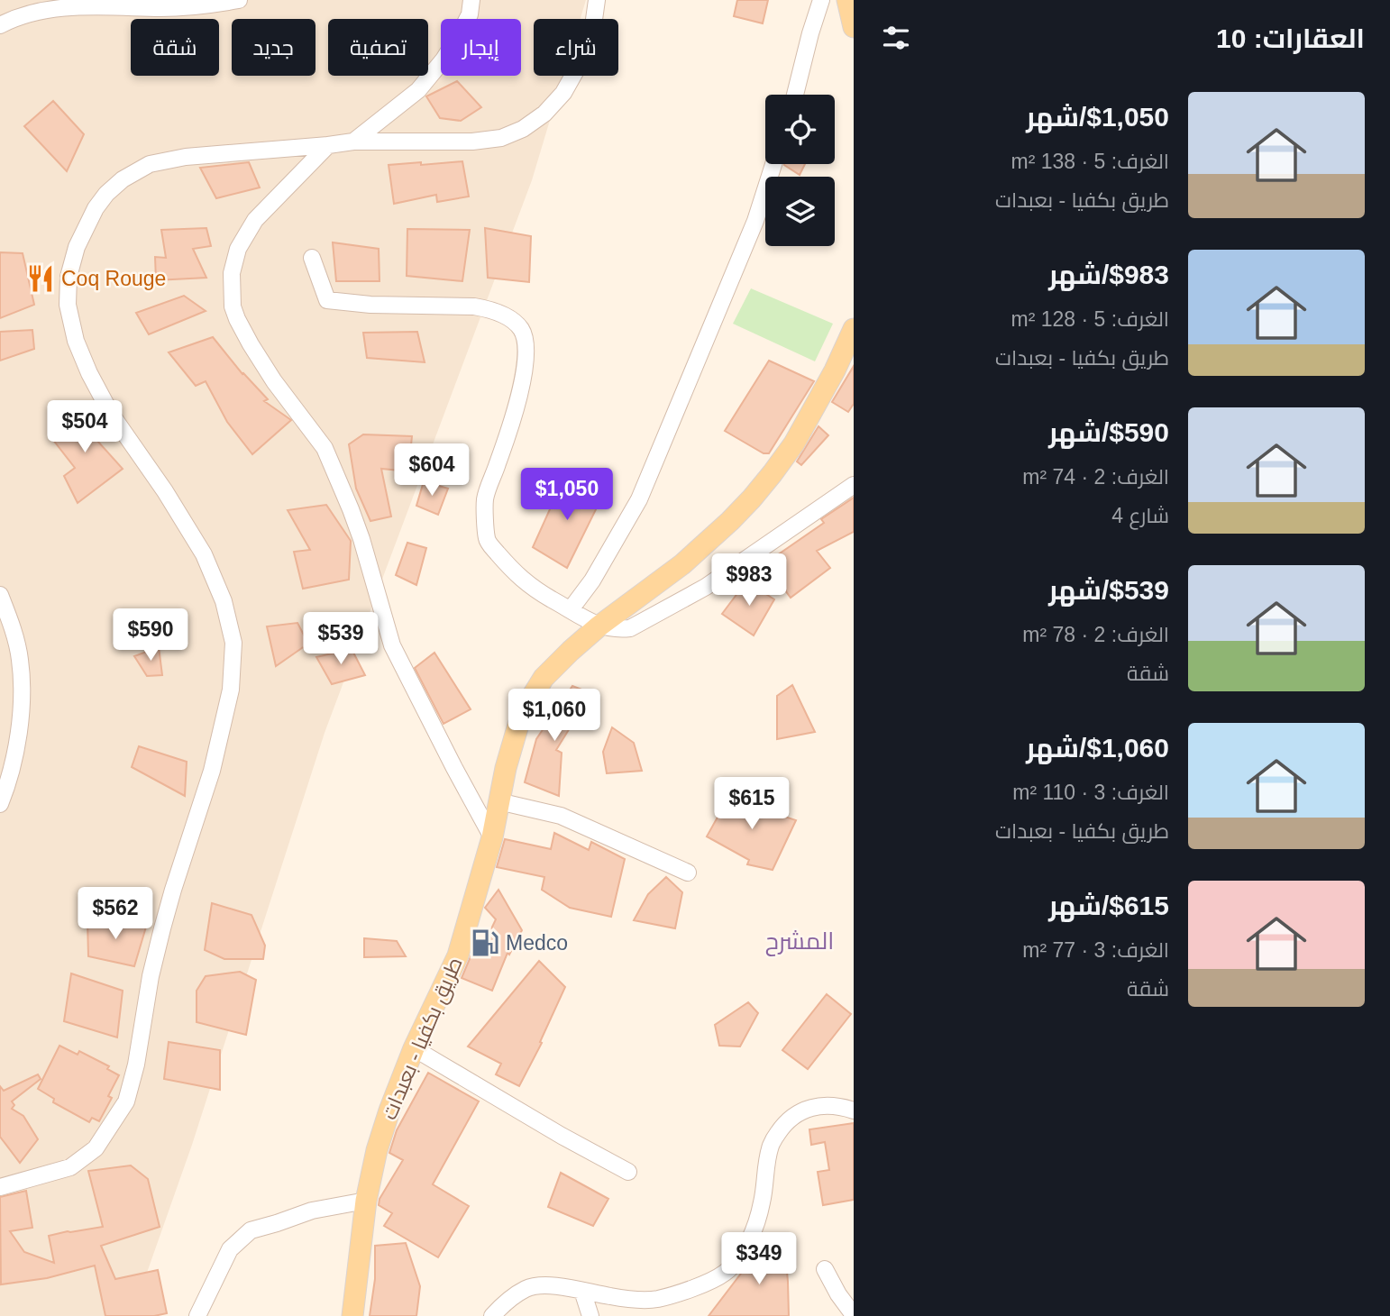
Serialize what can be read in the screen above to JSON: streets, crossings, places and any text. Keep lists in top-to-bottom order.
{
  "streets": {
    "main road": ["طريق بكفيا - بعبدات"]
  },
  "districts": ["المشرح"],
  "places": {
    "restaurant": ["Coq Rouge"],
    "fuel station": ["Medco"]
  },
  "page": {
    "heading": "العقارات: 10",
    "chip": [
      "شراء",
      "إيجار",
      "تصفية",
      "جديد",
      "شقة"
    ],
    "list": [
      {
        "name": "$1,050/شهر",
        "note": "الغرف: 5 · 138 m² · طريق بكفيا - بعبدات"
      },
      {
        "name": "$983/شهر",
        "note": "الغرف: 5 · 128 m² · طريق بكفيا - بعبدات"
      },
      {
        "name": "$590/شهر",
        "note": "الغرف: 2 · 74 m² · شارع 4"
      },
      {
        "name": "$539/شهر",
        "note": "الغرف: 2 · 78 m² · شقة"
      },
      {
        "name": "$1,060/شهر",
        "note": "الغرف: 3 · 110 m² · طريق بكفيا - بعبدات"
      },
      {
        "name": "$615/شهر",
        "note": "الغرف: 3 · 77 m² · شقة"
      }
    ],
    "price": [
      "$504",
      "$604",
      "$1,050",
      "$983",
      "$590",
      "$539",
      "$1,060",
      "$615",
      "$562",
      "$349"
    ]
  }
}
